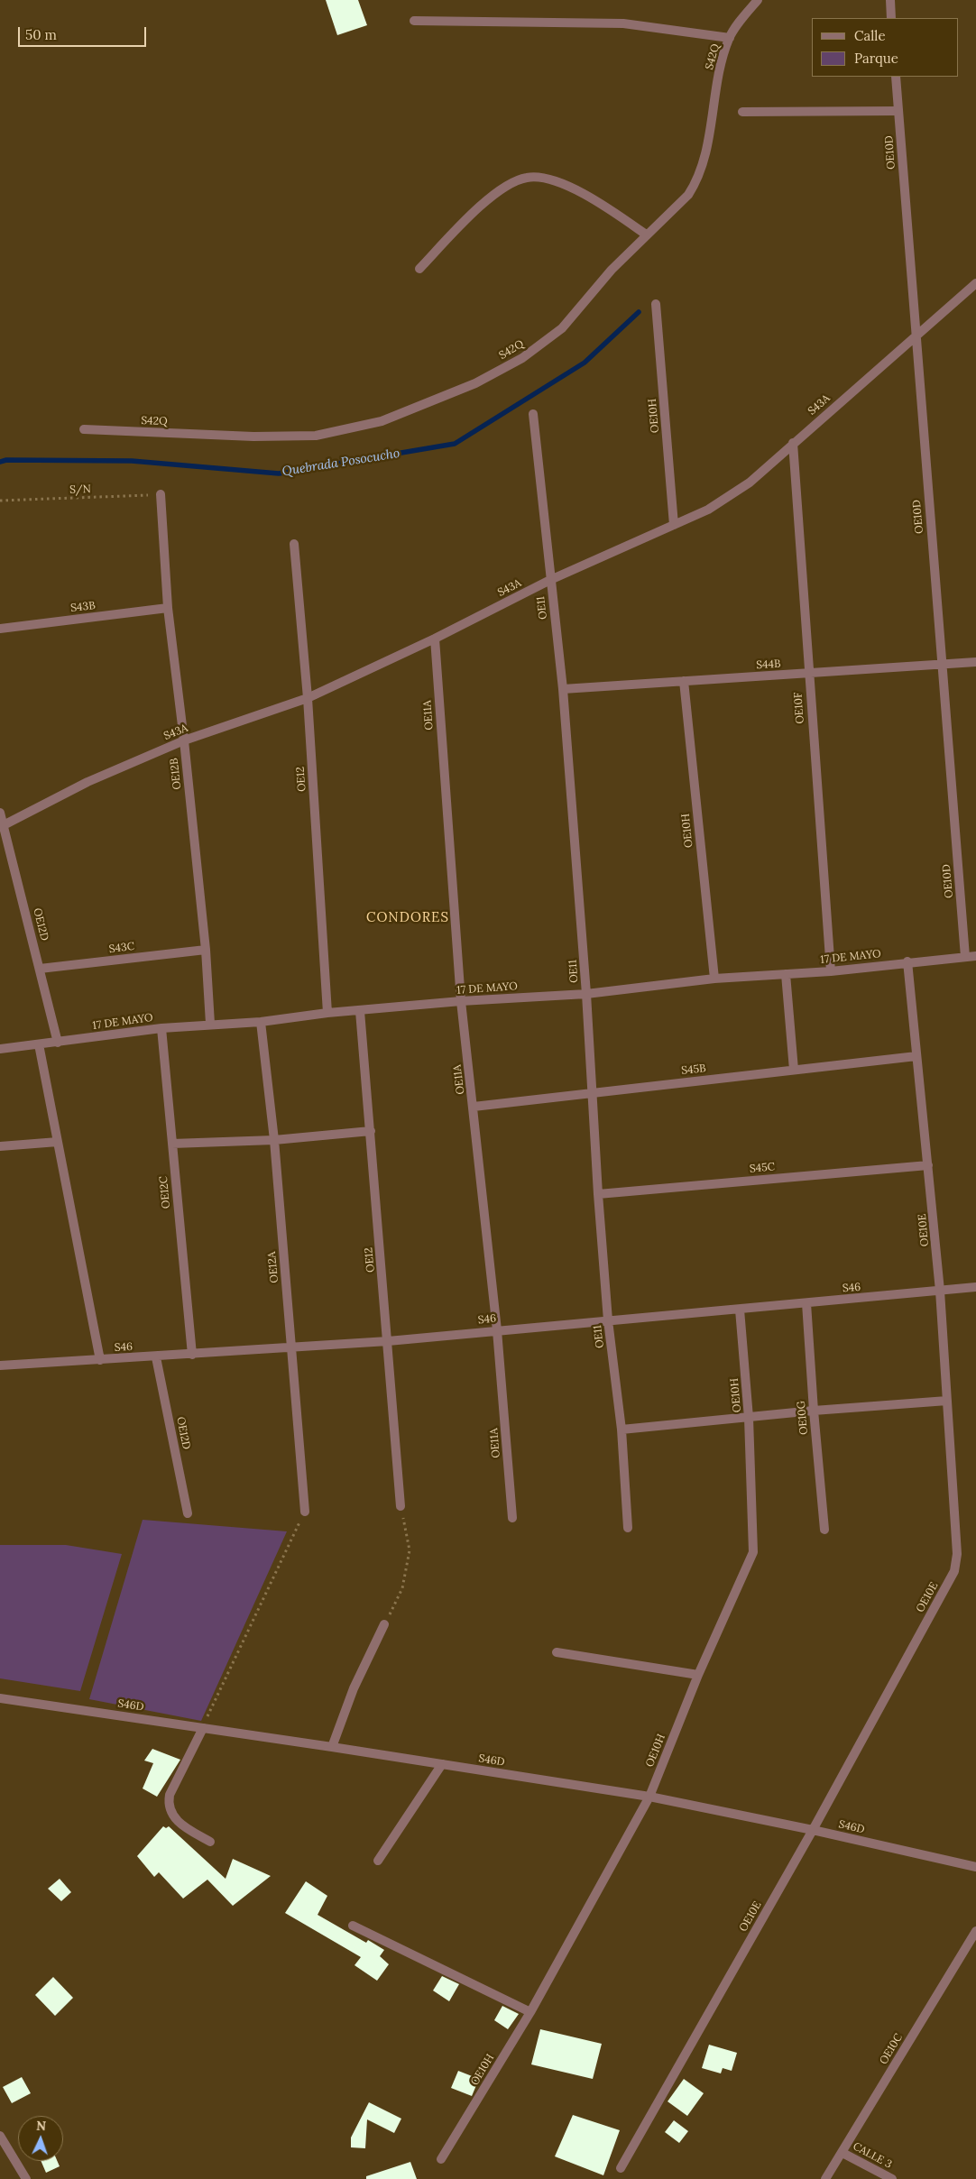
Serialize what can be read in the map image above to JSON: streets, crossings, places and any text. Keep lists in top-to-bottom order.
{
  "streets": {
    "street": [
      "S42Q",
      "OE10D",
      "S43A",
      "OE10H",
      "S43B",
      "OE11",
      "S44B",
      "OE10F",
      "OE11A",
      "OE12B",
      "OE12",
      "OE12D",
      "S43C",
      "17 DE MAYO",
      "S45B",
      "S45C",
      "OE12C",
      "OE10E",
      "OE12A",
      "S46",
      "OE10G",
      "S46D",
      "OE10C",
      "CALLE 3"
    ],
    "path": ["S/N"]
  },
  "crossings": [
    ["OE10D", "S43A"],
    ["OE10D", "S44B"],
    ["OE10D", "17 DE MAYO"],
    ["S43A", "OE10H"],
    ["S43A", "OE11"],
    ["S43A", "OE10F"],
    ["S43A", "OE11A"],
    ["S43A", "OE12B"],
    ["S43A", "OE12"],
    ["S43A", "OE12D"],
    ["OE10H", "S44B"],
    ["OE10H", "17 DE MAYO"],
    ["OE10H", "S46"],
    ["OE10H", "S46D"],
    ["S/N", "OE12B"],
    ["S43B", "OE12B"],
    ["OE11", "S44B"],
    ["OE11", "17 DE MAYO"],
    ["OE11", "S45B"],
    ["OE11", "S45C"],
    ["OE11", "S46"],
    ["S44B", "OE10F"],
    ["OE10F", "17 DE MAYO"],
    ["OE11A", "17 DE MAYO"],
    ["OE11A", "S45B"],
    ["OE11A", "S46"],
    ["OE12B", "S43C"],
    ["OE12B", "17 DE MAYO"],
    ["OE12", "17 DE MAYO"],
    ["OE12", "S46"],
    ["OE12D", "S43C"],
    ["OE12D", "17 DE MAYO"],
    ["OE12D", "S46"],
    ["17 DE MAYO", "OE12C"],
    ["17 DE MAYO", "OE10E"],
    ["17 DE MAYO", "OE12A"],
    ["S45B", "OE10E"],
    ["S45C", "OE10E"],
    ["OE12C", "S46"],
    ["OE10E", "S46"],
    ["OE10E", "S46D"],
    ["OE12A", "S46"],
    ["S46", "OE10G"],
    ["OE10C", "CALLE 3"]
  ],
  "districts": ["CONDORES"],
  "water": ["Quebrada Posocucho"],
  "legend": ["Calle", "Parque"],
  "scale_bar": "50 m",
  "north": "top"
}
